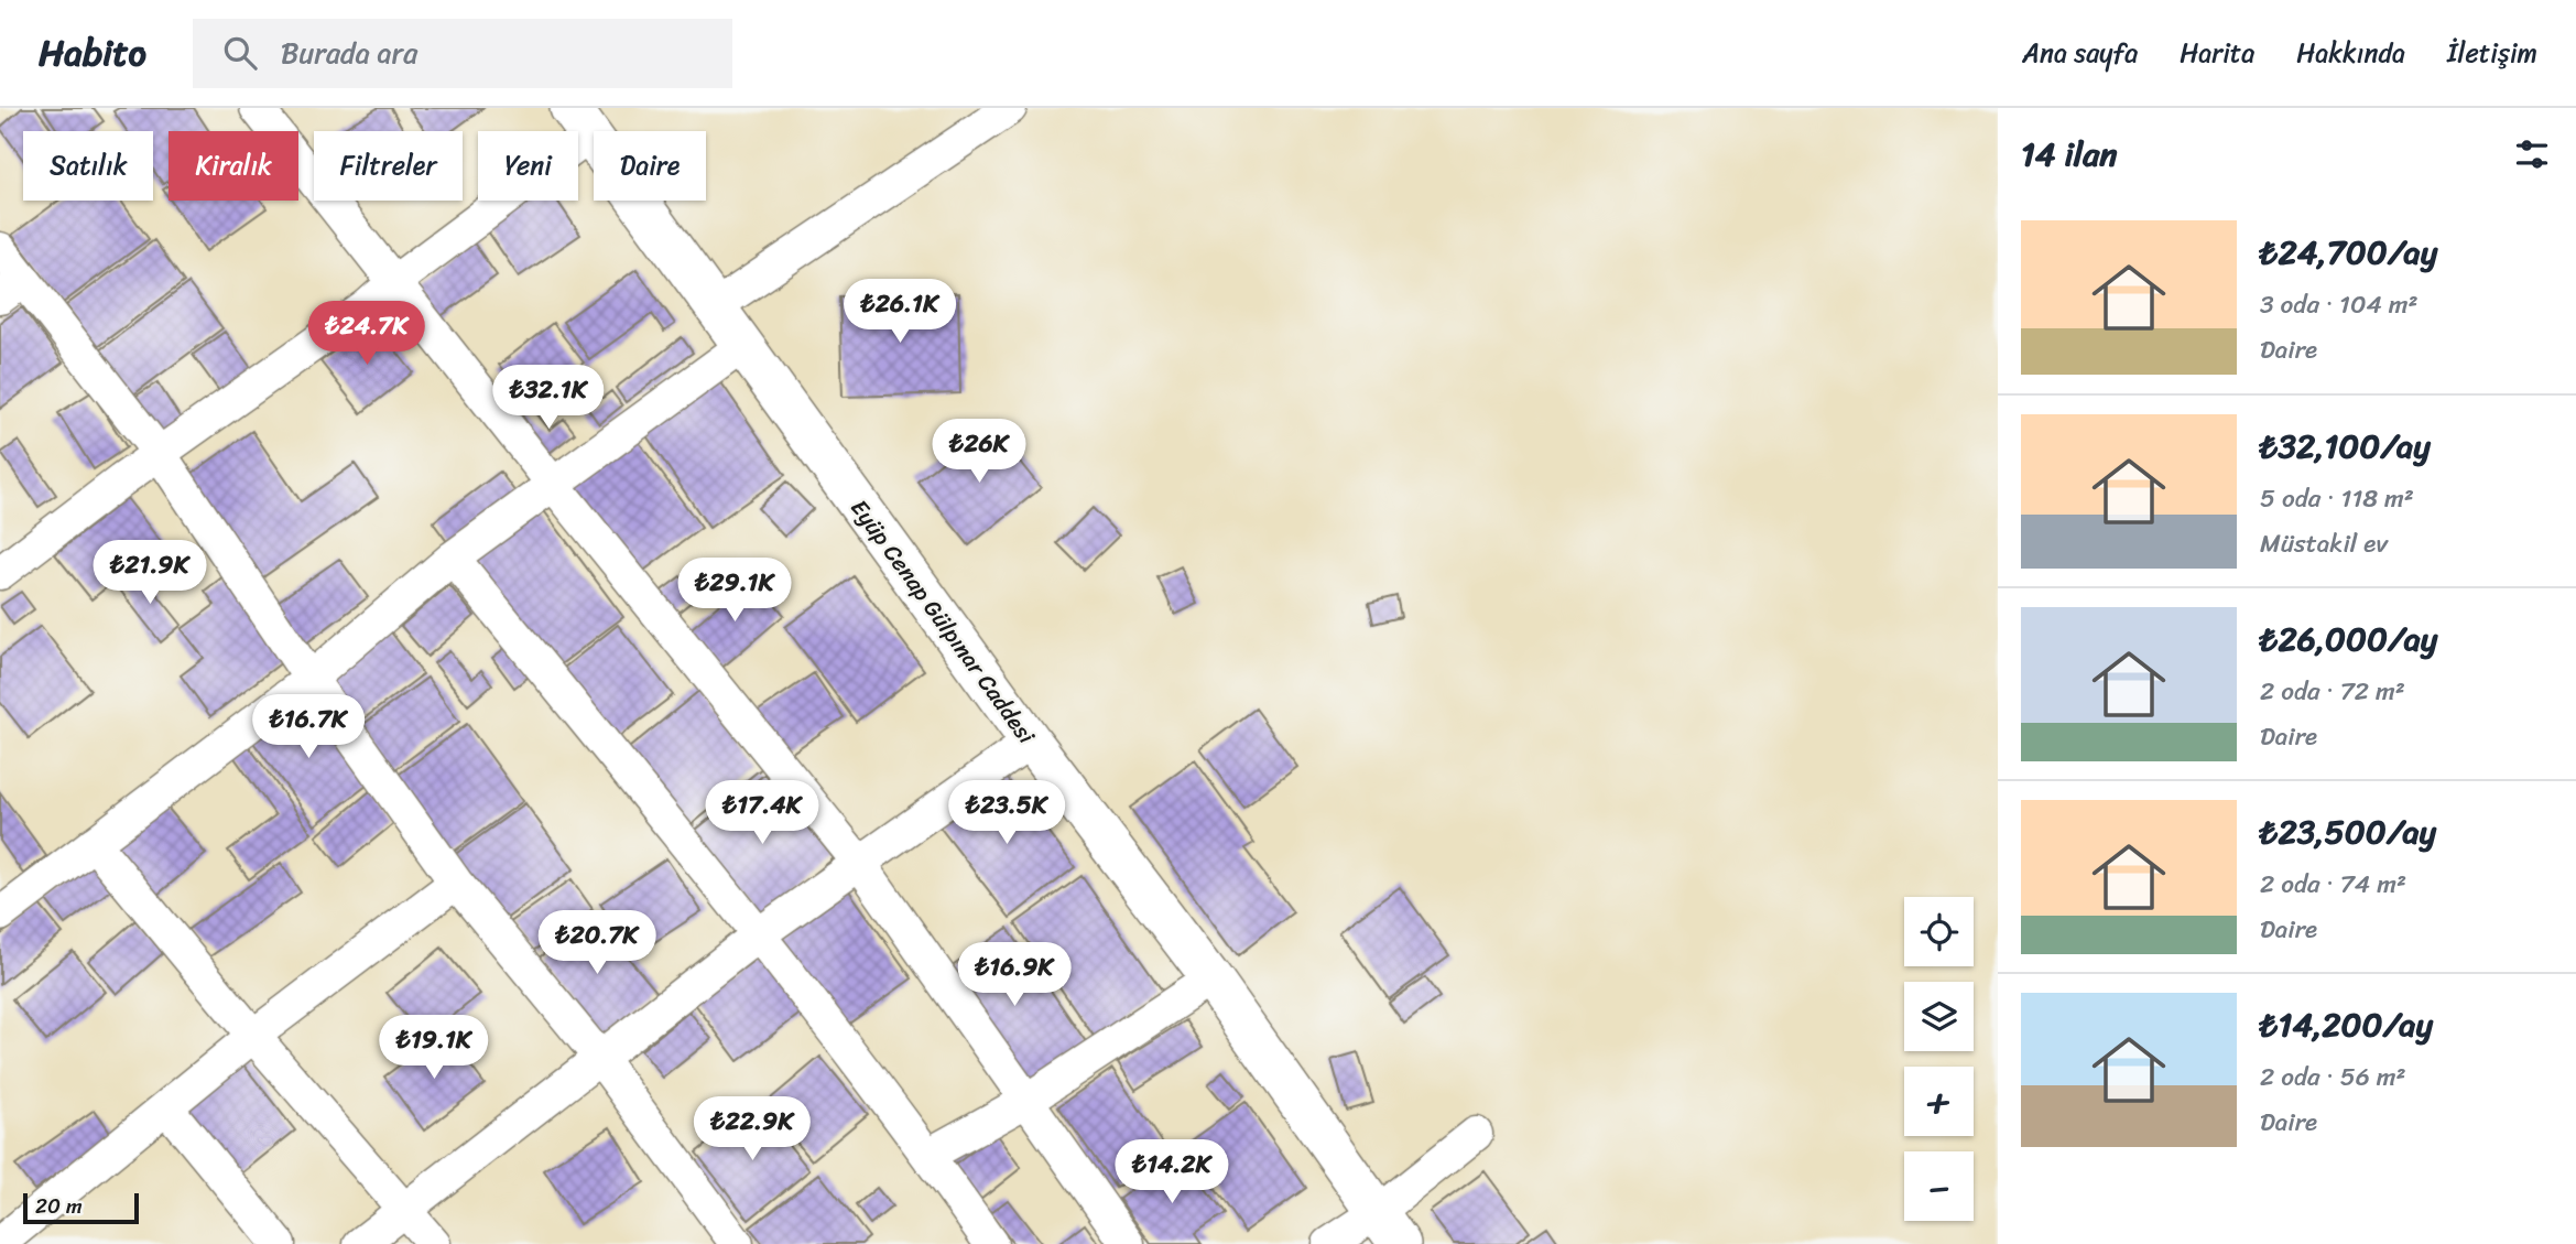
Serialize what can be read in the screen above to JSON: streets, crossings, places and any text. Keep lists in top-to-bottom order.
{
  "streets": {
    "street": ["Eyüp Cenap Gülpınar Caddesi"]
  },
  "scale_bar": "20 m",
  "page": {
    "header": "Habito",
    "search": "Burada ara",
    "nav": [
      "Ana sayfa",
      "Harita",
      "Hakkında",
      "İletişim"
    ],
    "heading": "14 ilan",
    "chip": [
      "Satılık",
      "Kiralık",
      "Filtreler",
      "Yeni",
      "Daire"
    ],
    "list": [
      {
        "name": "₺24,700/ay",
        "note": "3 oda · 104 m² · Daire"
      },
      {
        "name": "₺32,100/ay",
        "note": "5 oda · 118 m² · Müstakil ev"
      },
      {
        "name": "₺26,000/ay",
        "note": "2 oda · 72 m² · Daire"
      },
      {
        "name": "₺23,500/ay",
        "note": "2 oda · 74 m² · Daire"
      },
      {
        "name": "₺14,200/ay",
        "note": "2 oda · 56 m² · Daire"
      }
    ],
    "price": [
      "₺26.1K",
      "₺24.7K",
      "₺32.1K",
      "₺26K",
      "₺21.9K",
      "₺29.1K",
      "₺16.7K",
      "₺17.4K",
      "₺23.5K",
      "₺20.7K",
      "₺16.9K",
      "₺19.1K",
      "₺22.9K",
      "₺14.2K"
    ],
    "map_buttons": ["+", "−"],
    "scale": "20 m"
  }
}
